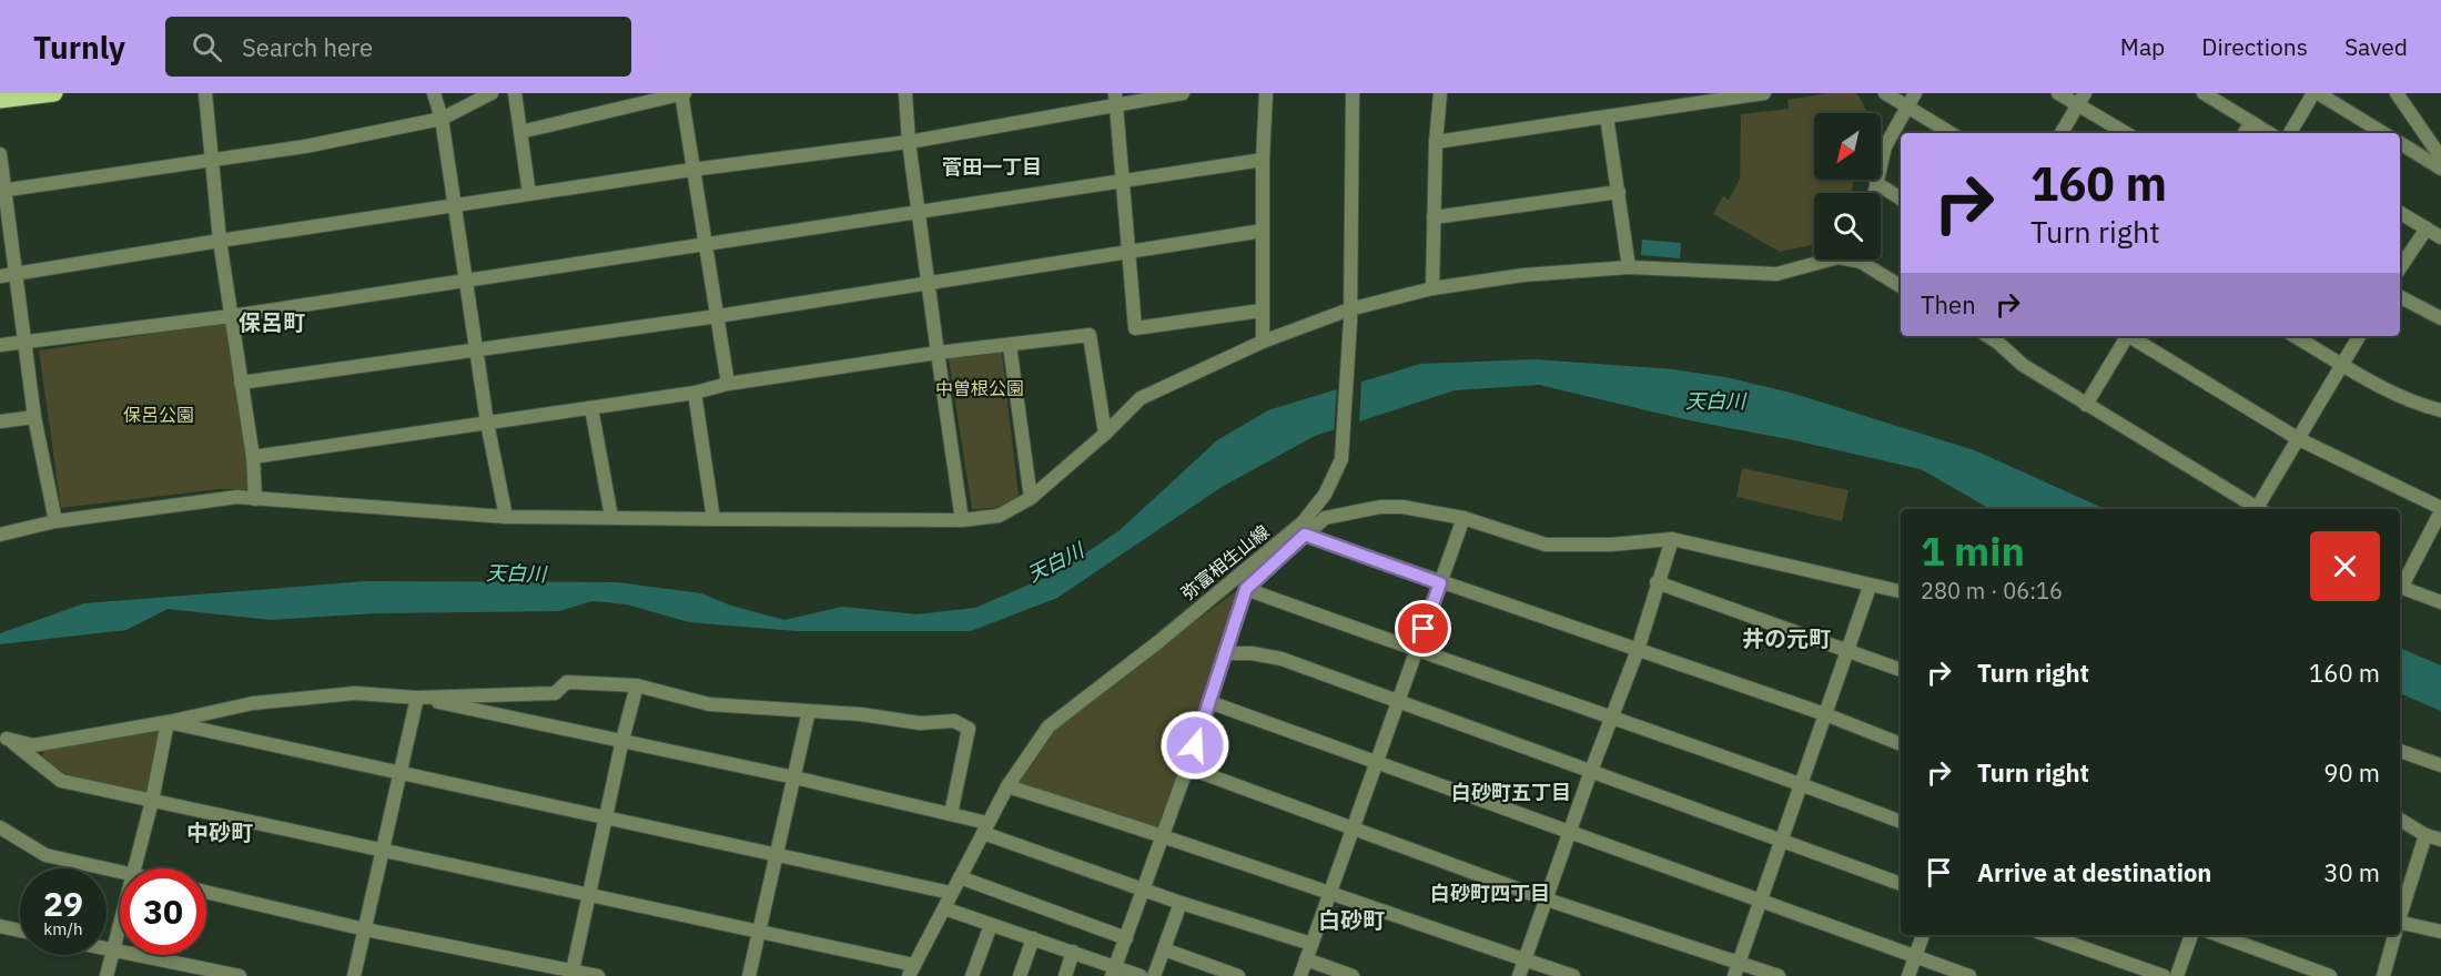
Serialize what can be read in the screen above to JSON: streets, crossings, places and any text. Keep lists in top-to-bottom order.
{
  "streets": {
    "street": ["弥富相生山線"]
  },
  "districts": [
    "菅田一丁目",
    "保呂町",
    "井の元町",
    "白砂町五丁目",
    "中砂町",
    "白砂町四丁目",
    "白砂町"
  ],
  "water": ["天白川"],
  "parks": ["中曽根公園", "保呂公園"],
  "north": "bottom left",
  "page": {
    "header": "Turnly",
    "search": "Search here",
    "nav": ["Map", "Directions", "Saved"],
    "turn": ["160 m", "Turn right"],
    "then": "Then",
    "heading": ["1 min", "280 m · 06:16"],
    "list": [
      {
        "name": "Turn right",
        "value": "160 m"
      },
      {
        "name": "Turn right",
        "value": "90 m"
      },
      {
        "name": "Arrive at destination",
        "value": "30 m"
      }
    ],
    "speed": "29 km/h",
    "limit": "30"
  }
}
